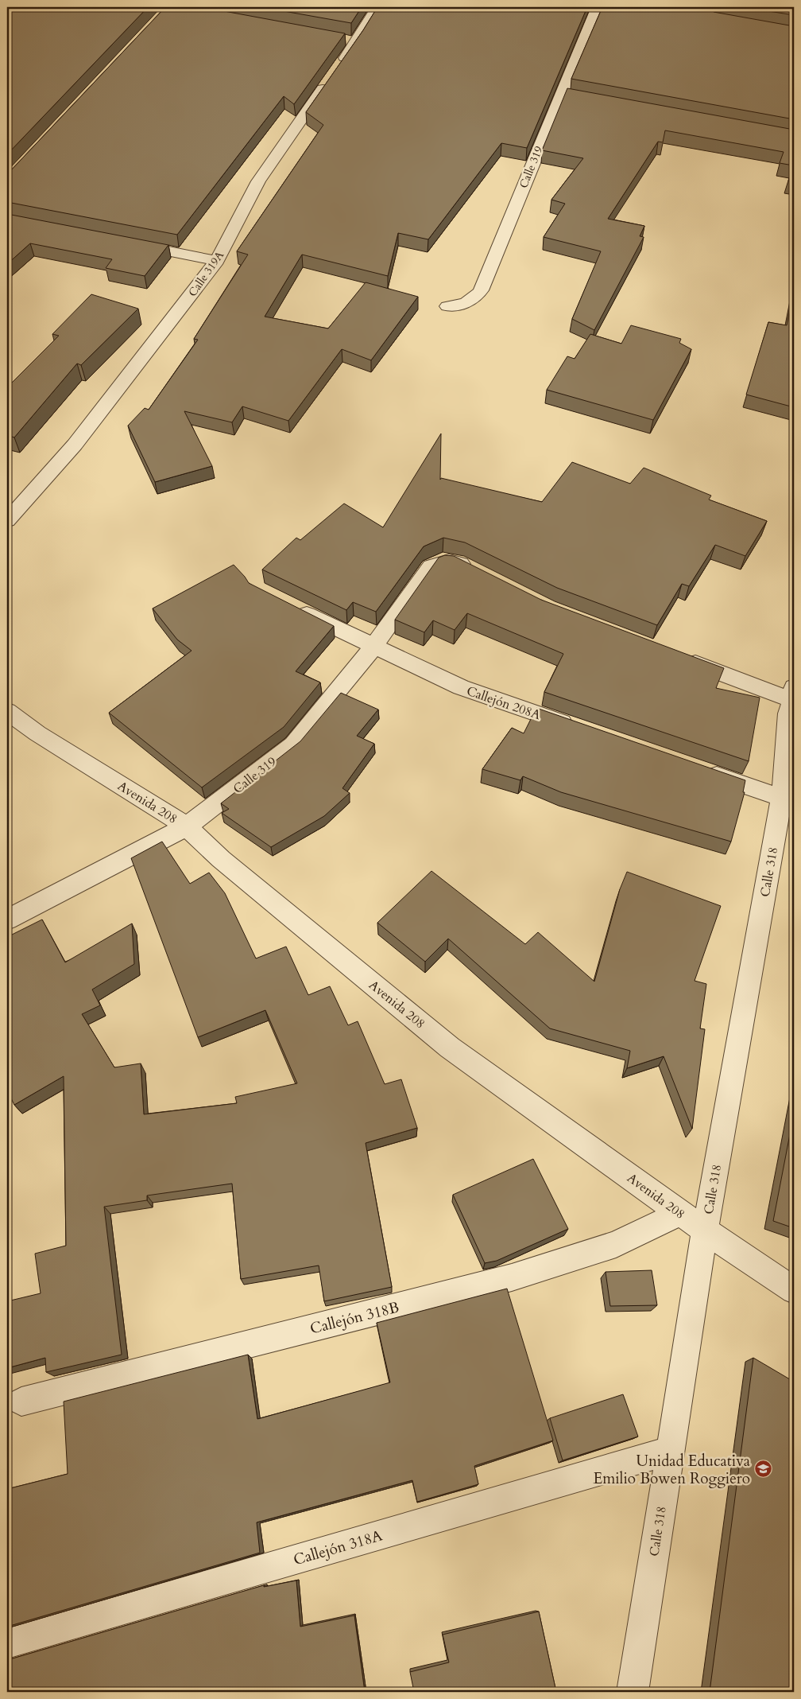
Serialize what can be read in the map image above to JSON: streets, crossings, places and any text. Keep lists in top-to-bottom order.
{
  "streets": {
    "street": [
      "Calle 319",
      "Calle 319A",
      "Callejón 208A",
      "Avenida 208",
      "Calle 318",
      "Callejón 318B",
      "Callejón 318A"
    ]
  },
  "crossings": [
    ["Calle 319", "Callejón 208A"],
    ["Calle 319", "Avenida 208"],
    ["Avenida 208", "Calle 318"],
    ["Avenida 208", "Callejón 318B"],
    ["Calle 318", "Callejón 318A"]
  ],
  "places": {
    "school or university": ["Unidad Educativa Emilio Bowen Roggiero"]
  }
}
